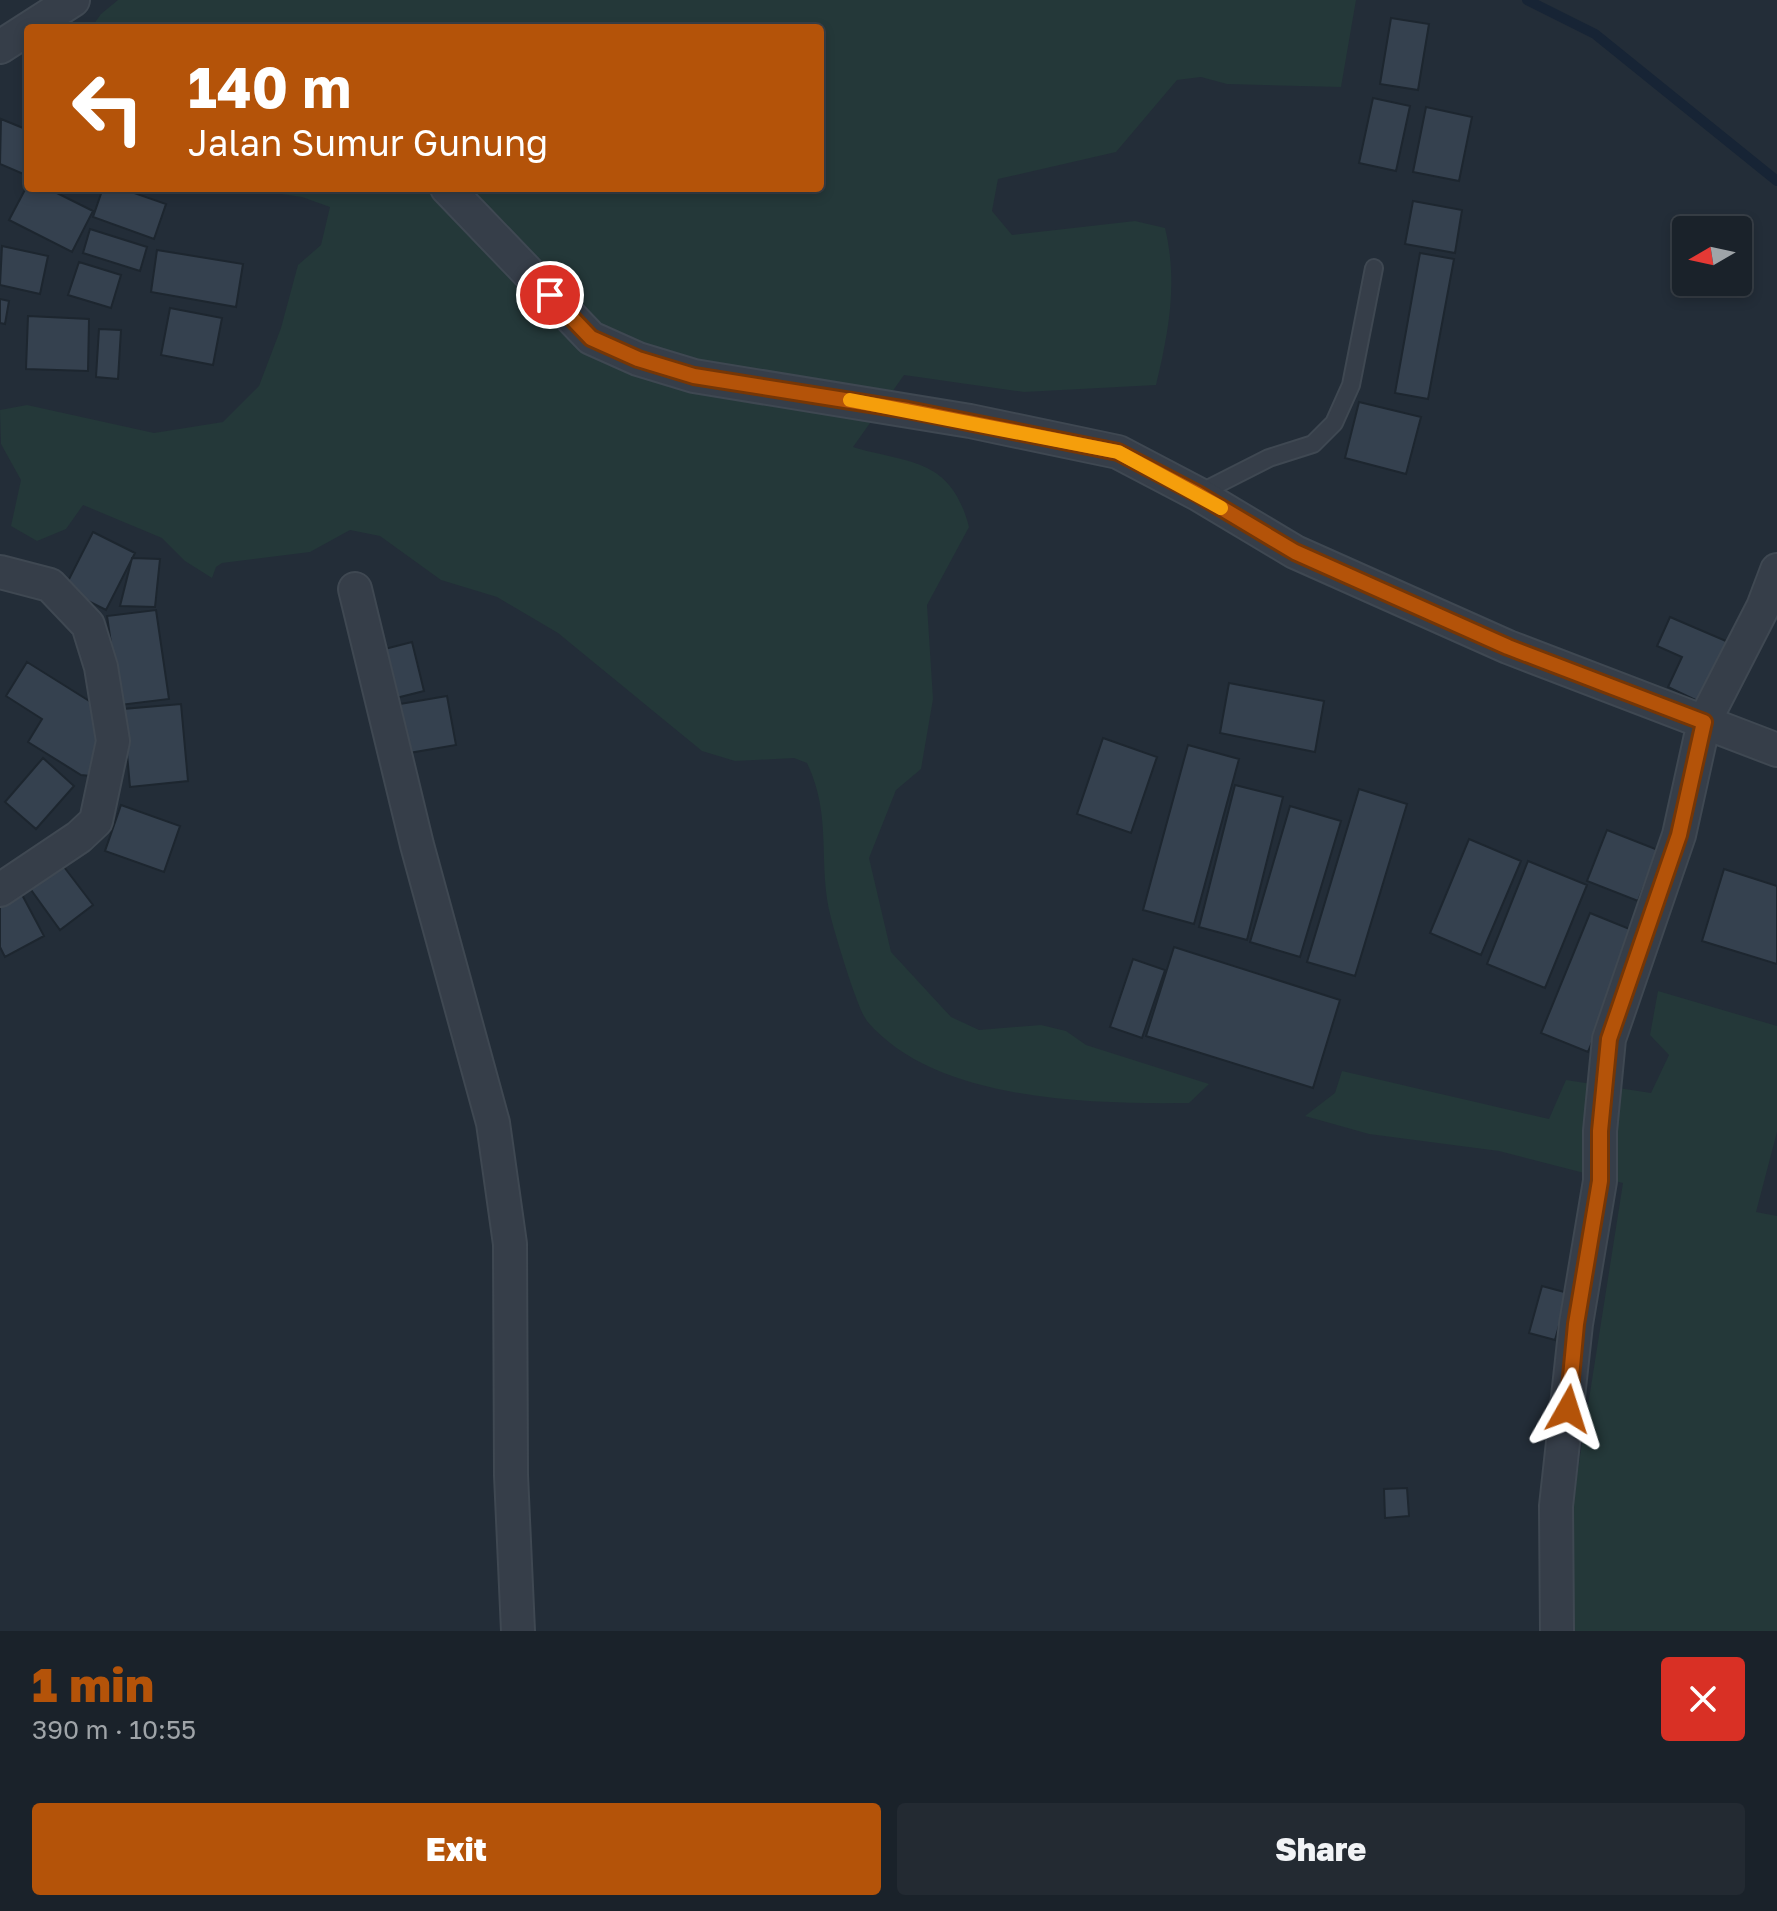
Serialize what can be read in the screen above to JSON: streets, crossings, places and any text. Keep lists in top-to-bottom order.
{
  "north": "left",
  "page": {
    "turn": ["140 m", "Jalan Sumur Gunung"],
    "heading": ["1 min", "390 m · 10:55"],
    "buttons": ["Exit", "Share"]
  }
}
